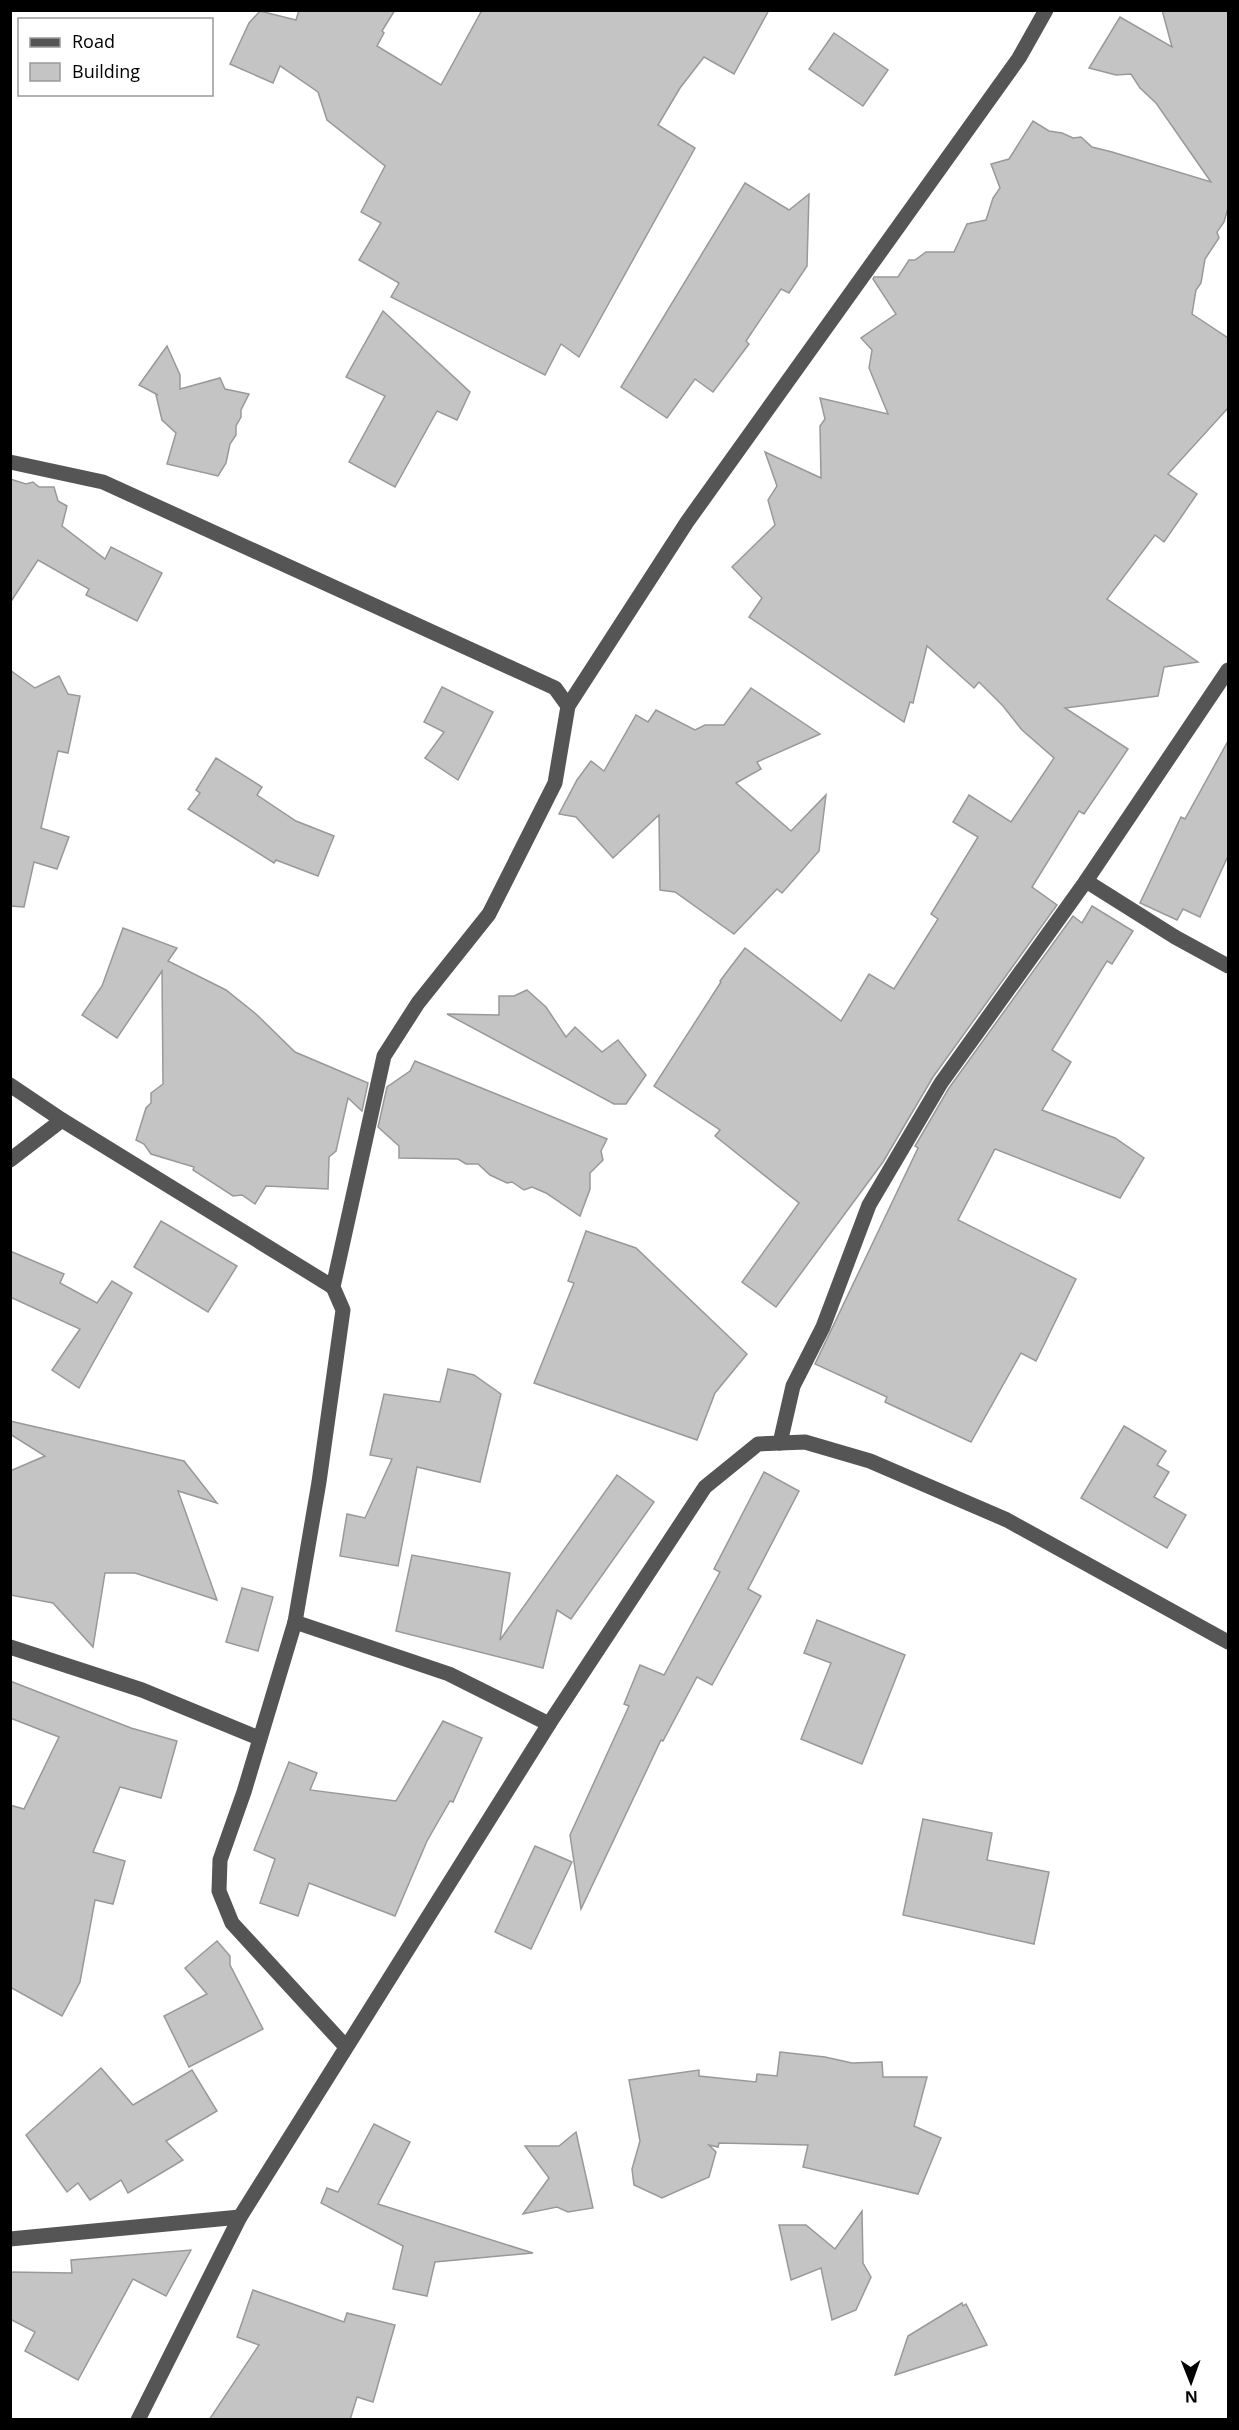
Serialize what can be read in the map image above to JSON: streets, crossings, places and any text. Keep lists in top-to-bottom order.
{
  "legend": ["Road", "Building"],
  "north": "bottom"
}
